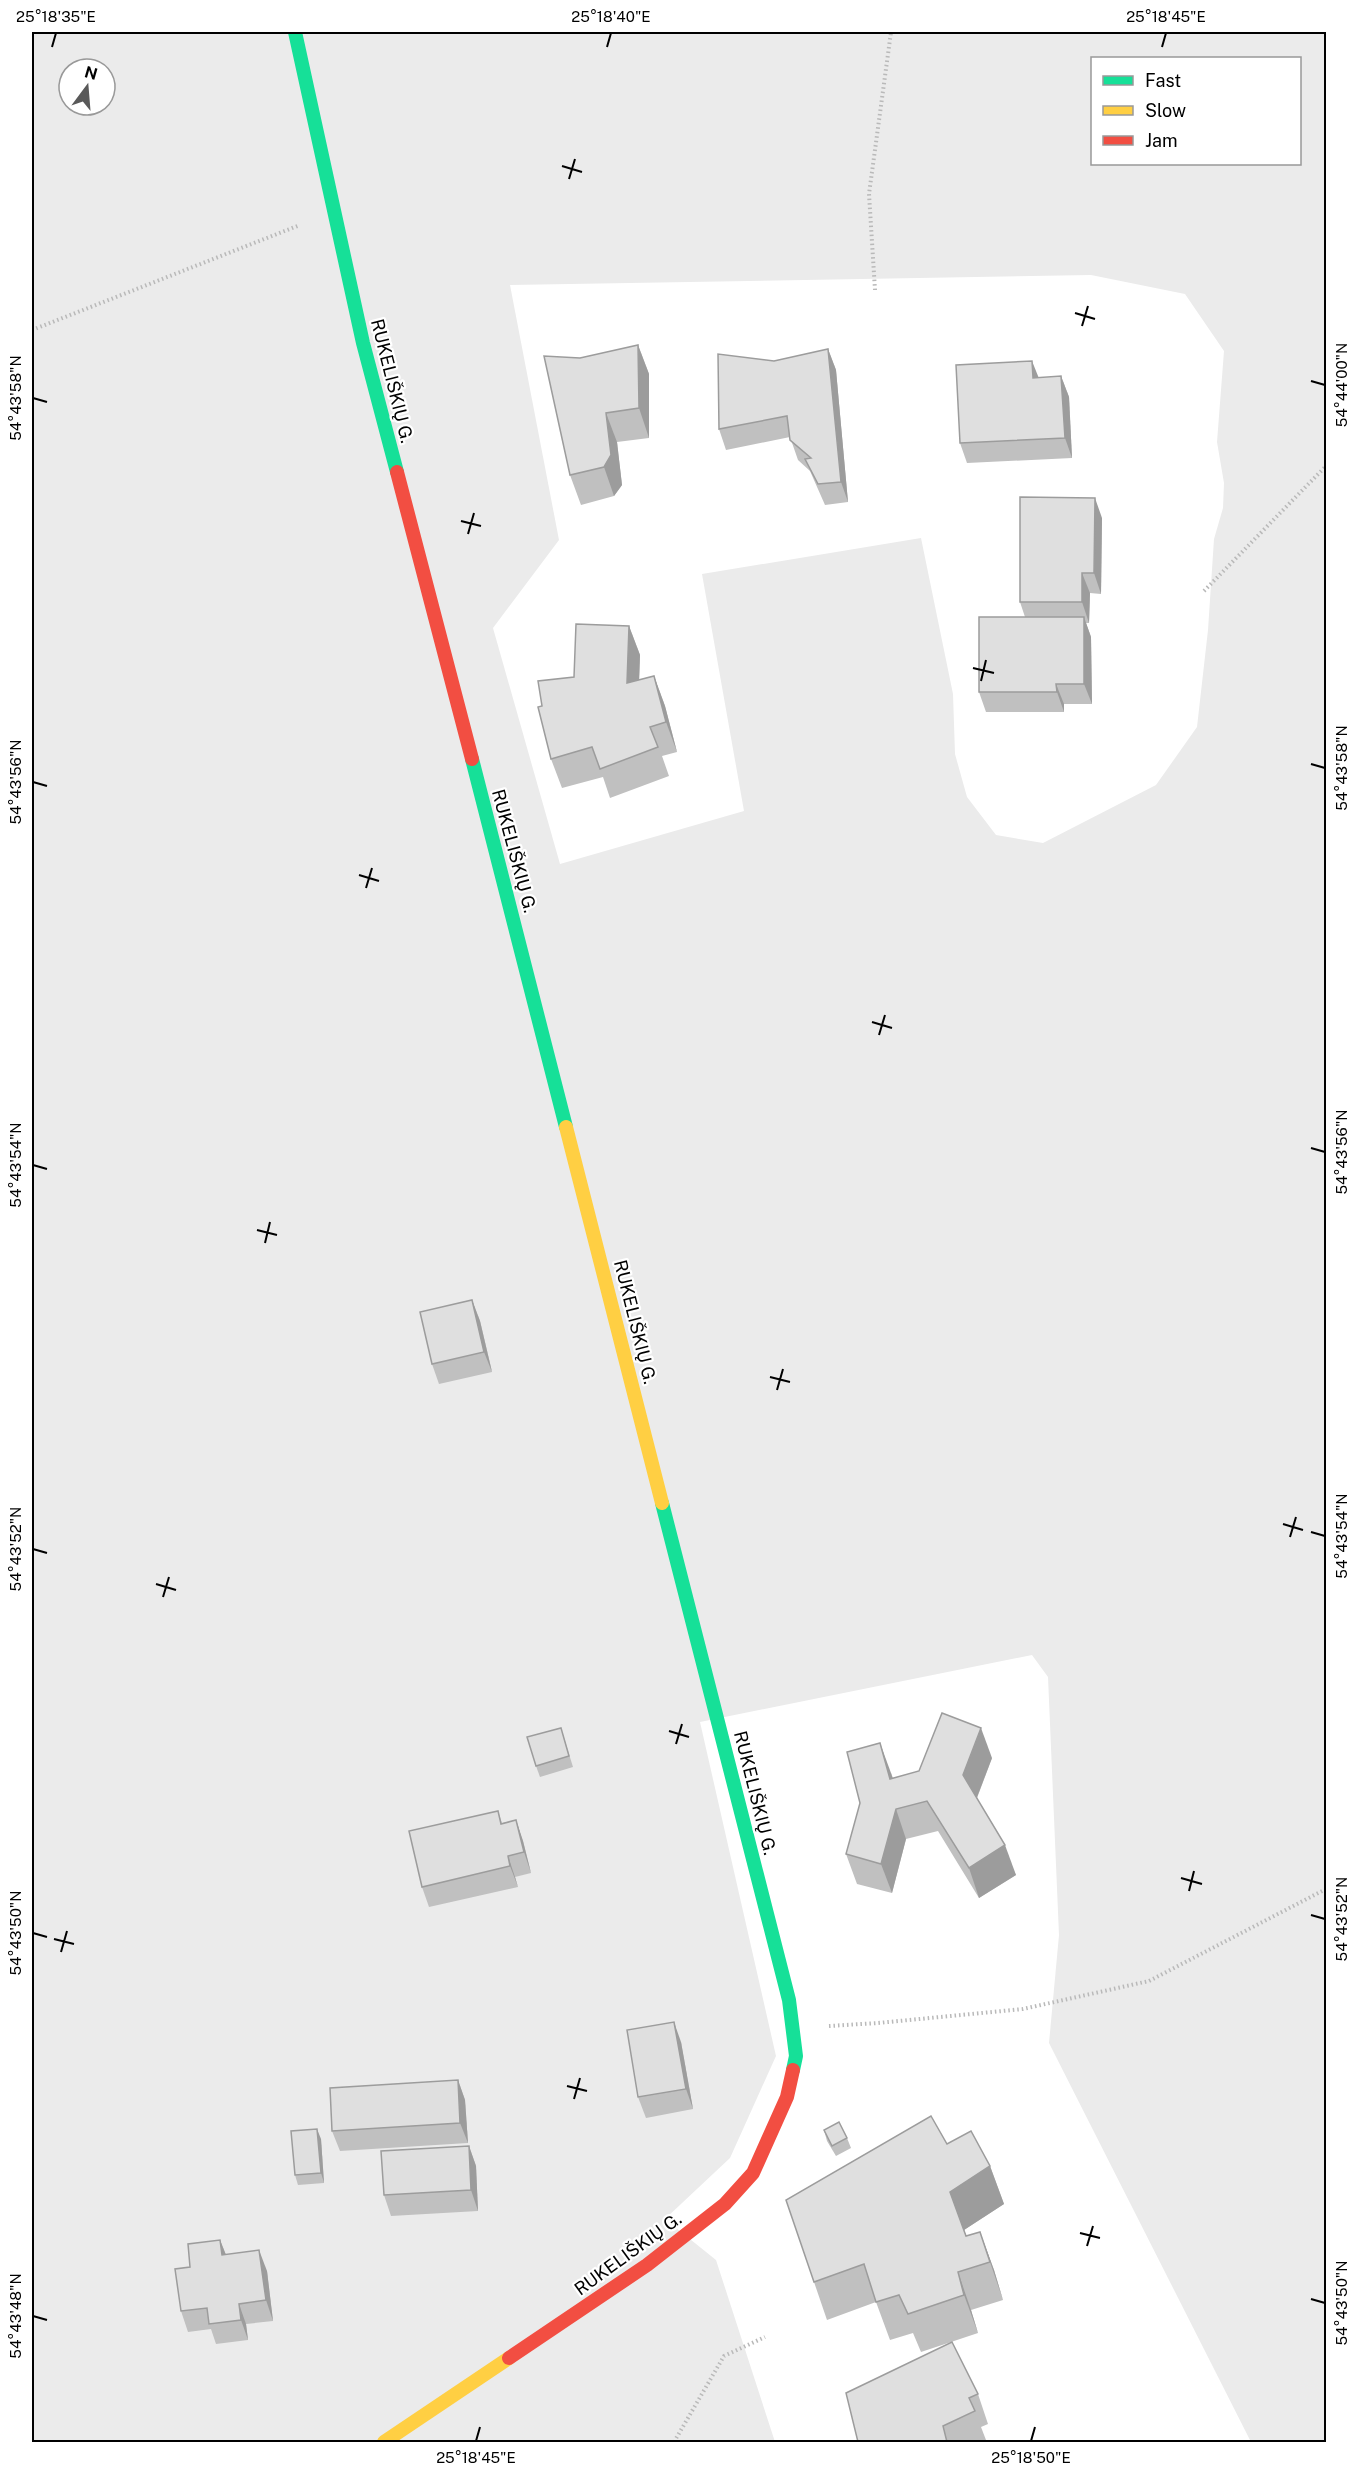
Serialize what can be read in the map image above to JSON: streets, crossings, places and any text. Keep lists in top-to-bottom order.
{
  "streets": {
    "street": ["RUKELIŠKIŲ G."]
  },
  "legend": ["Fast", "Slow", "Jam"],
  "north": "top",
  "coordinates": [
    "25°18'35\"E",
    "25°18'40\"E",
    "25°18'45\"E",
    "54°44'00\"N",
    "54°43'58\"N",
    "54°43'56\"N",
    "54°43'54\"N",
    "54°43'52\"N",
    "54°43'50\"N",
    "54°43'48\"N",
    "25°18'50\"E"
  ]
}
